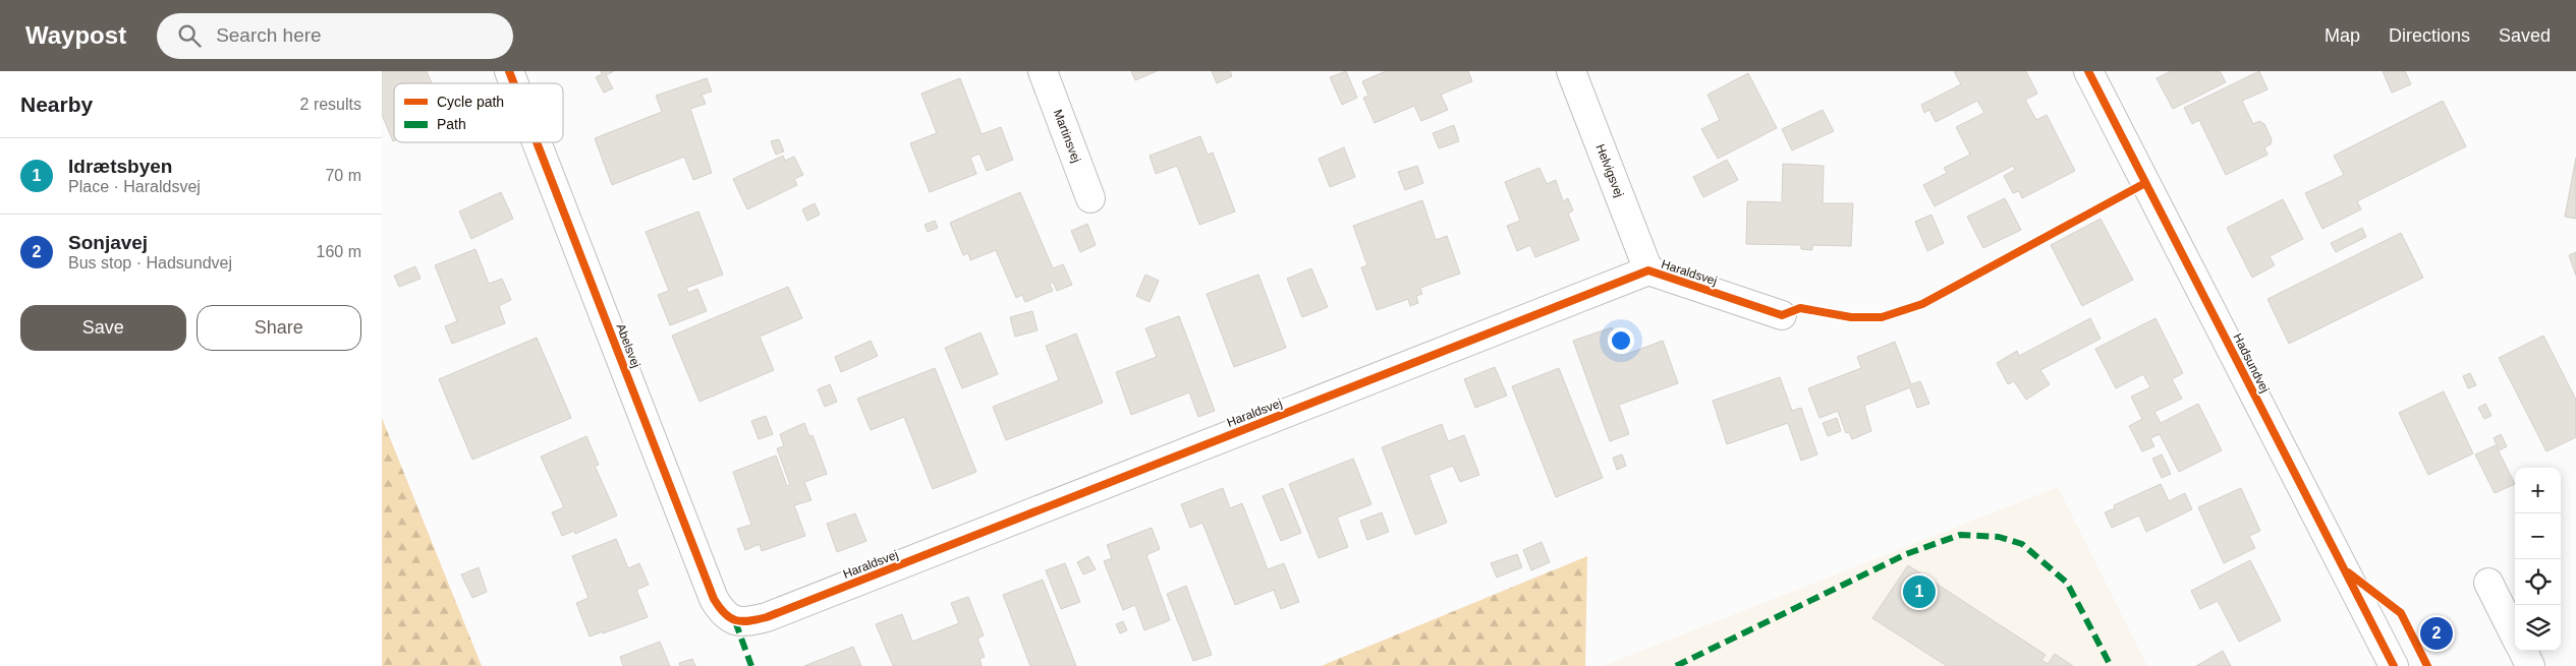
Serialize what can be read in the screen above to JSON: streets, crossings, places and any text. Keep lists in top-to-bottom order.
{
  "streets": {
    "street": [
      "Martinsvej",
      "Helvigsvej",
      "Haraldsvej",
      "Abelsvej",
      "Hadsundvej"
    ]
  },
  "crossings": [
    ["Helvigsvej", "Haraldsvej"],
    ["Haraldsvej", "Abelsvej"]
  ],
  "legend": ["Cycle path", "Path"],
  "page": {
    "header": "Waypost",
    "search": "Search here",
    "nav": ["Map", "Directions", "Saved"],
    "heading": ["Nearby", "2 results"],
    "list": [
      {
        "mark": "1",
        "name": "Idrætsbyen",
        "note": "Place · Haraldsvej",
        "value": "70 m"
      },
      {
        "mark": "2",
        "name": "Sonjavej",
        "note": "Bus stop · Hadsundvej",
        "value": "160 m"
      }
    ],
    "buttons": ["Save", "Share"],
    "map_buttons": ["+", "−"],
    "pins": ["1", "2"]
  }
}
